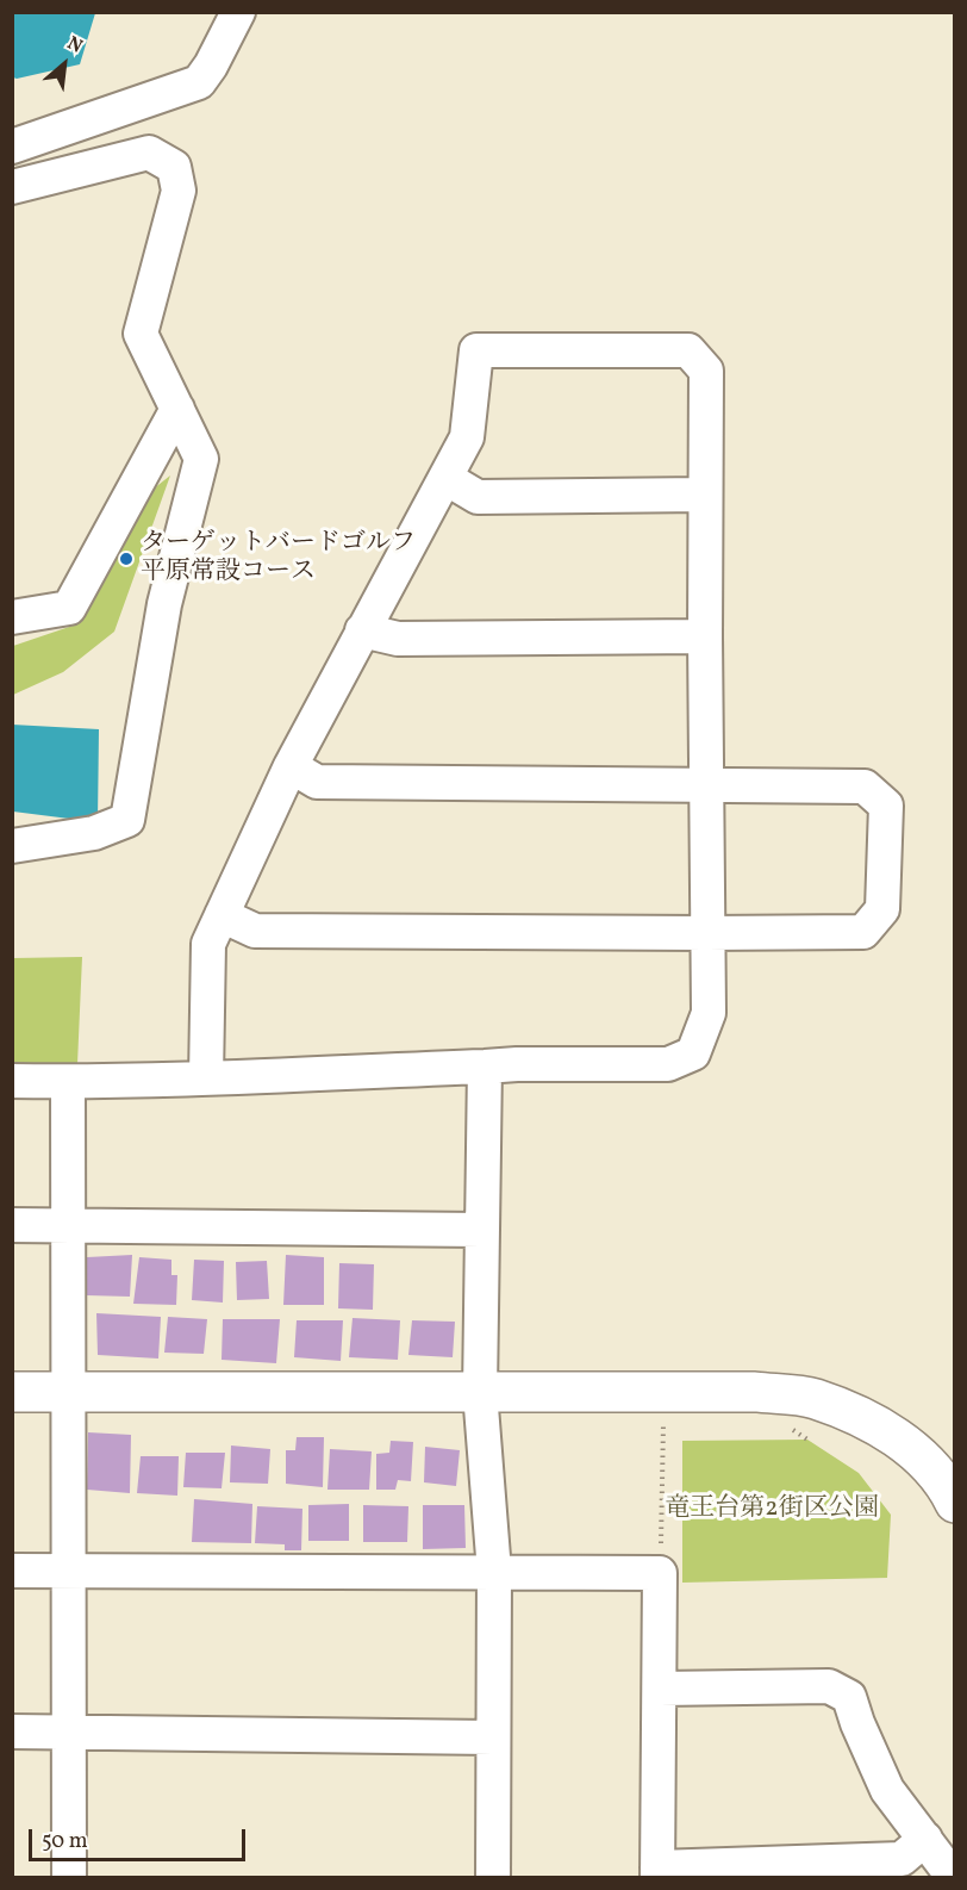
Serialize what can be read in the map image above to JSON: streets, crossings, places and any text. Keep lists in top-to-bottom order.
{
  "parks": ["竜王台第2街区公園"],
  "places": ["ターゲットバードゴルフ 平原常設コース"],
  "scale_bar": "50 m",
  "north": "top right"
}
